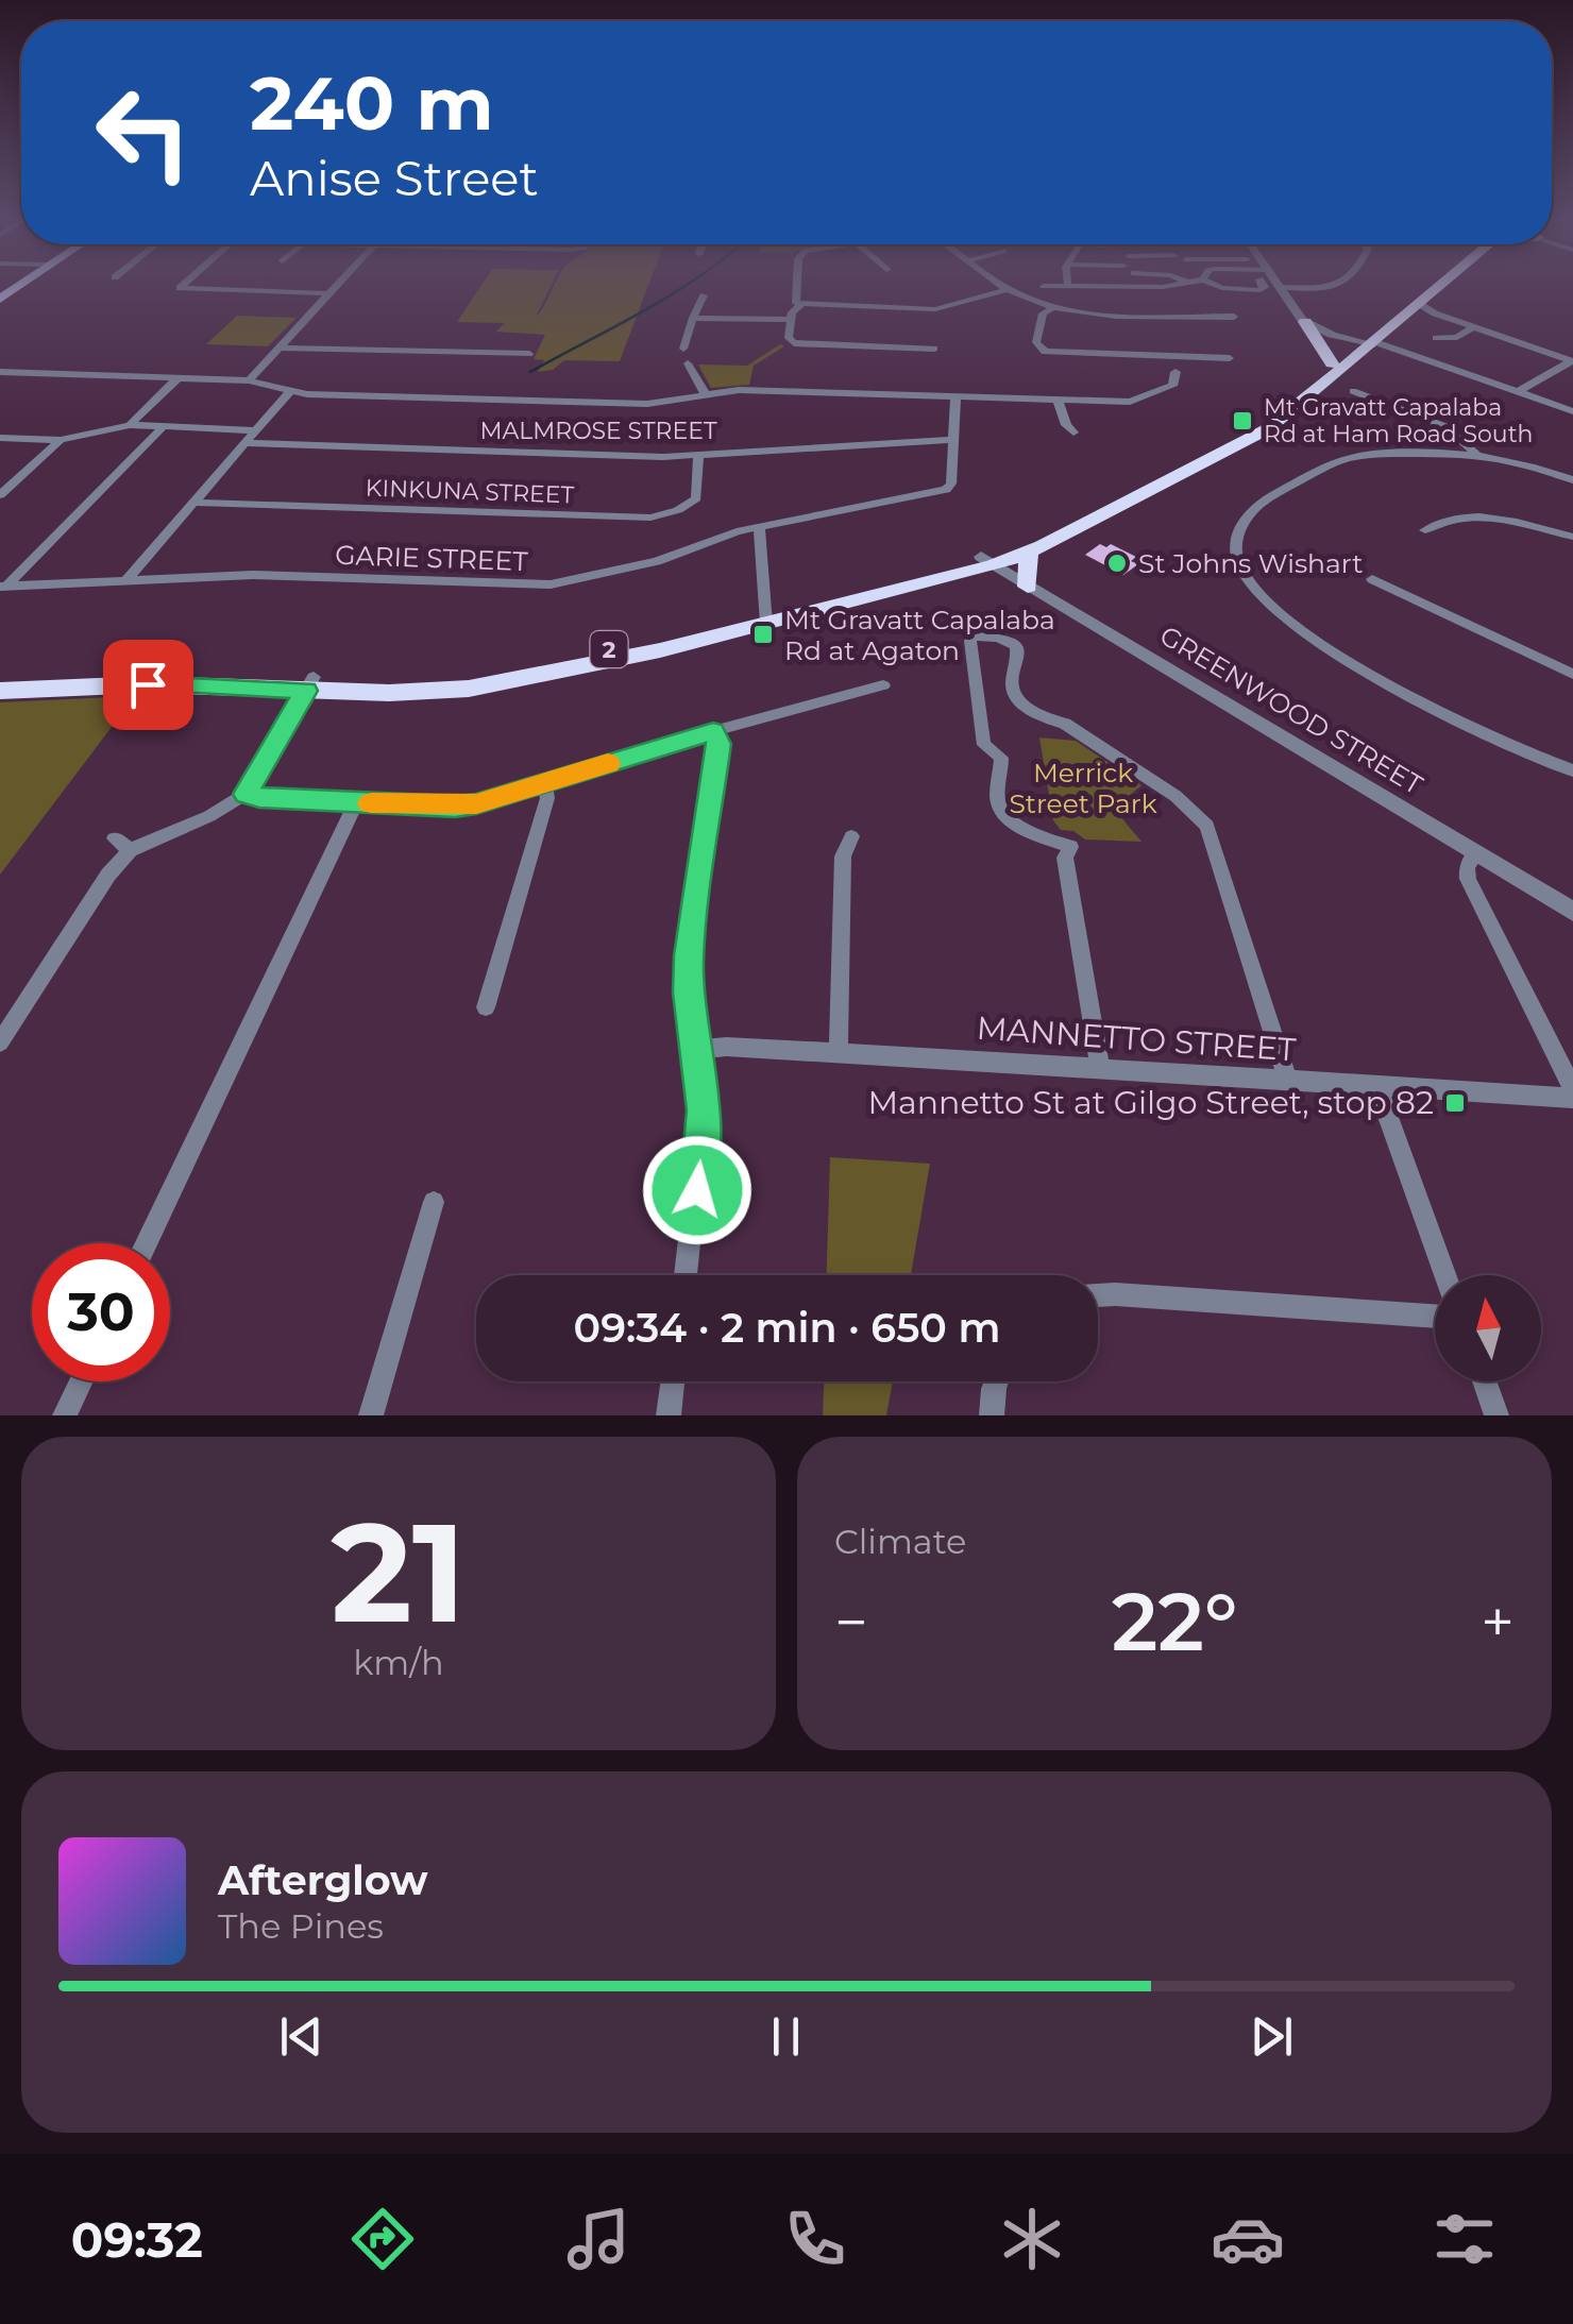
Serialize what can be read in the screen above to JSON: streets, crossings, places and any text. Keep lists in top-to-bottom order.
{
  "streets": {
    "highway": ["2"],
    "street": [
      "MALMROSE STREET",
      "KINKUNA STREET",
      "GARIE STREET",
      "GREENWOOD STREET",
      "MANNETTO STREET"
    ]
  },
  "crossings": [
    ["MALMROSE STREET", "KINKUNA STREET"],
    ["MALMROSE STREET", "GARIE STREET"],
    ["2", "GREENWOOD STREET"]
  ],
  "parks": ["Merrick Street Park"],
  "places": {
    "transit": ["Mt Gravatt Capalaba Rd at Ham Road South", "Mt Gravatt Capalaba Rd at Agaton", "Mannetto St at Gilgo Street, stop 82"],
    "other": ["St Johns Wishart"]
  },
  "north": "top",
  "page": {
    "turn": ["240 m", "Anise Street"],
    "limit": "30",
    "trip": "09:34 · 2 min · 650 m",
    "tile": [
      ["21", "km/h"],
      "Climate"
    ],
    "heat": ["−", "22°", "+"],
    "song": ["Afterglow", "The Pines"],
    "tabs": "09:32"
  }
}
